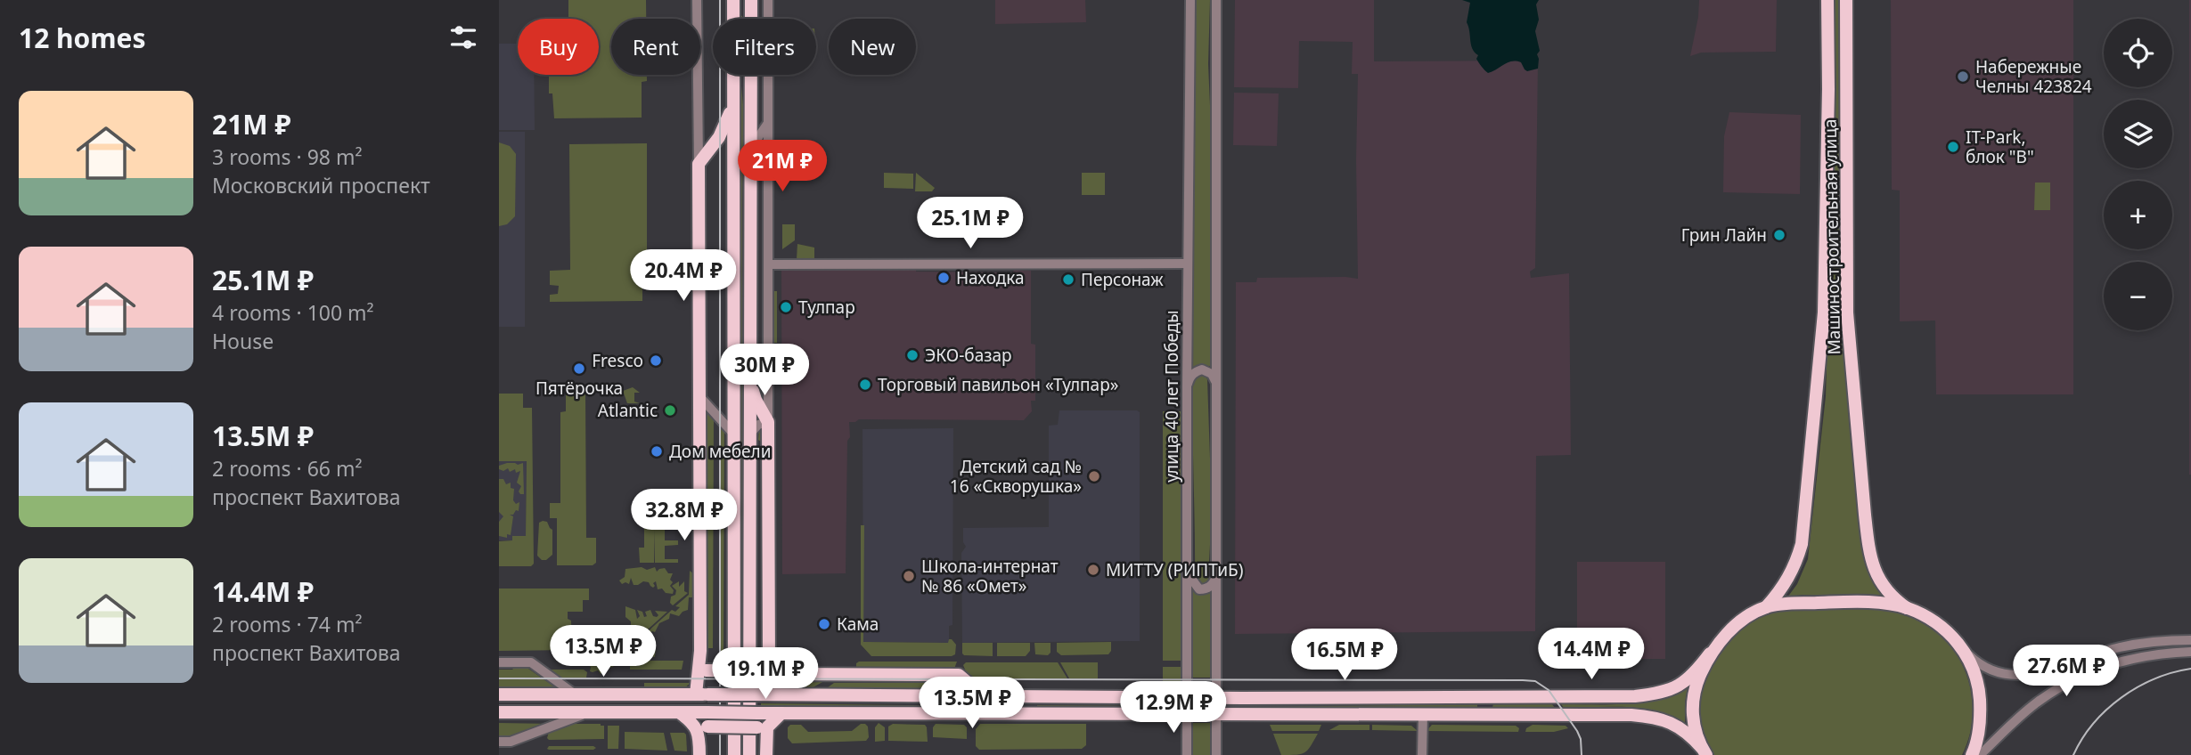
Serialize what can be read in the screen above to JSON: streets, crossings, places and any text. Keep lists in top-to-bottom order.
{
  "streets": {
    "main road": ["Машиностроительная улица"],
    "street": ["улица 40 лет Победы"]
  },
  "places": [
    "Набережные Челны 423824",
    "IT-Park, блок \"В\"",
    "Грин Лайн",
    "Находка",
    "Персонаж",
    "Тулпар",
    "ЭКО-базар",
    "Fresco",
    "Пятёрочка",
    "Торговый павильон «Тулпар»",
    "Atlantic",
    "Дом мебели",
    "Детский сад № 16 «Скворушка»",
    "МИТТУ (РИПТиБ)",
    "Школа-интернат № 86 «Омет»",
    "Кама"
  ],
  "page": {
    "heading": "12 homes",
    "map_buttons": ["+", "−"],
    "chip": [
      "Buy",
      "Rent",
      "Filters",
      "New"
    ],
    "list": [
      {
        "name": "21M ₽",
        "note": "3 rooms · 98 m² · Московский проспект"
      },
      {
        "name": "25.1M ₽",
        "note": "4 rooms · 100 m² · House"
      },
      {
        "name": "13.5M ₽",
        "note": "2 rooms · 66 m² · проспект Вахитова"
      },
      {
        "name": "14.4M ₽",
        "note": "2 rooms · 74 m² · проспект Вахитова"
      }
    ],
    "price": [
      "21M ₽",
      "25.1M ₽",
      "20.4M ₽",
      "30M ₽",
      "32.8M ₽",
      "13.5M ₽",
      "14.4M ₽",
      "16.5M ₽",
      "27.6M ₽",
      "19.1M ₽",
      "13.5M ₽",
      "12.9M ₽"
    ]
  }
}
